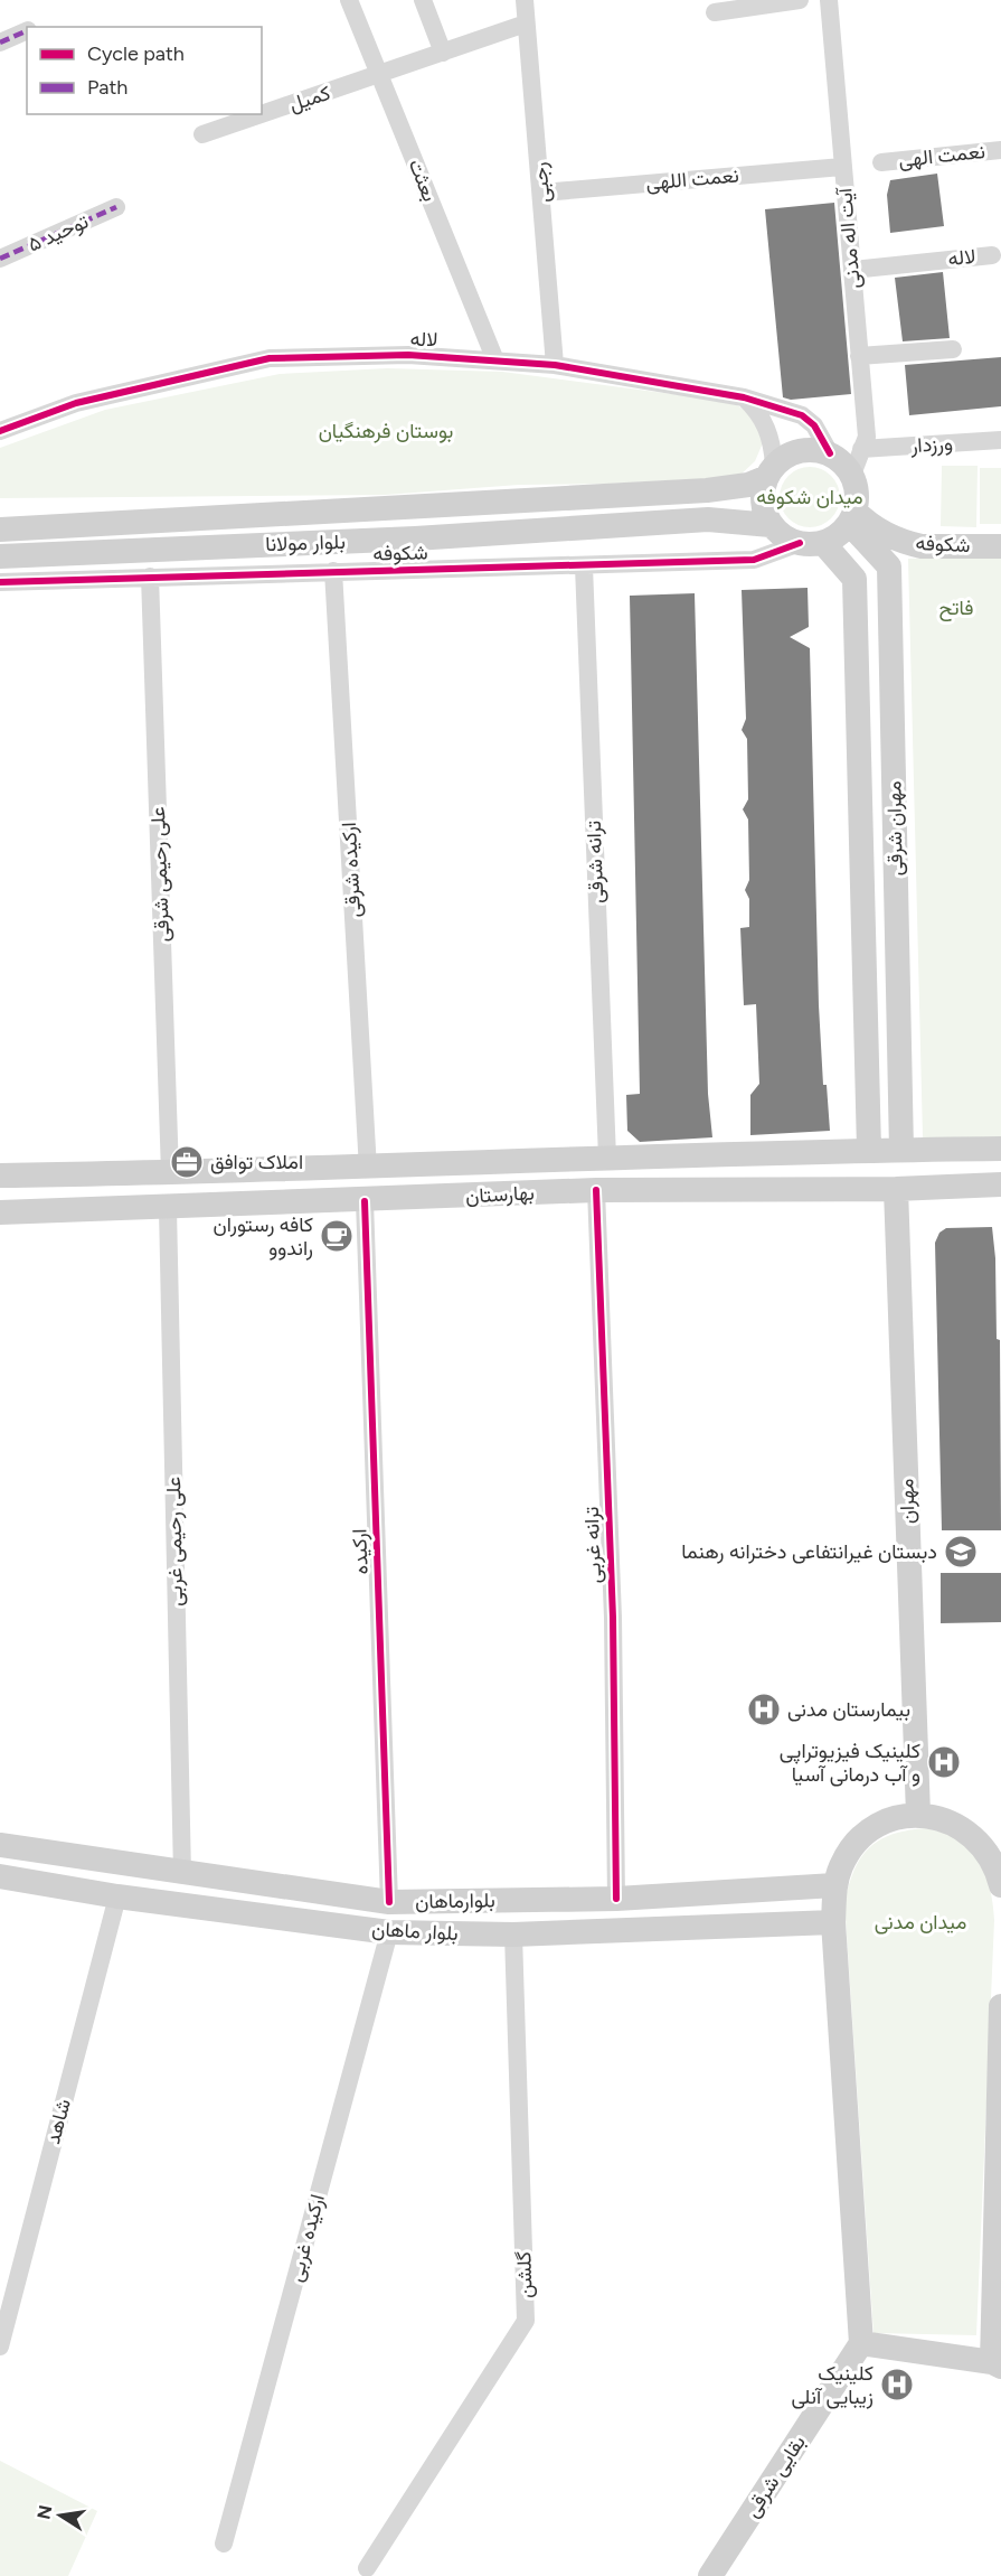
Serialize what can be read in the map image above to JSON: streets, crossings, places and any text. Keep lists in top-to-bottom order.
{
  "streets": {
    "main road": [
      "بلوار مولانا",
      "شکوفه",
      "مهران شرقی",
      "بهارستان",
      "مهران",
      "بلوارماهان",
      "بلوار ماهان",
      "بقایى شرقی"
    ],
    "street": [
      "کمیل",
      "نعمت الهی",
      "نعمت اللهی",
      "بعثت",
      "رجبی",
      "توحید ۵",
      "آیت اله مدنی",
      "لاله",
      "ورزدار",
      "ترانه شرقی",
      "ارکیده شرقی",
      "علی رحیمی شرقی",
      "علی رحیمی غربی",
      "ترانه غربی",
      "ارکیده",
      "شاهد",
      "ارکیده غربی",
      "گلشن"
    ]
  },
  "crossings": [
    ["کمیل", "بعثت"],
    ["کمیل", "رجبی"],
    ["نعمت اللهی", "رجبی"],
    ["نعمت اللهی", "آیت اله مدنی"],
    ["بعثت", "لاله"],
    ["رجبی", "لاله"],
    ["آیت اله مدنی", "لاله"],
    ["آیت اله مدنی", "ورزدار"],
    ["آیت اله مدنی", "بلوار مولانا"],
    ["آیت اله مدنی", "شکوفه"],
    ["آیت اله مدنی", "مهران شرقی"],
    ["لاله", "بلوار مولانا"],
    ["لاله", "شکوفه"],
    ["لاله", "مهران شرقی"],
    ["بلوار مولانا", "شکوفه"],
    ["بلوار مولانا", "مهران شرقی"],
    ["شکوفه", "مهران شرقی"],
    ["شکوفه", "ترانه شرقی"],
    ["شکوفه", "ارکیده شرقی"],
    ["شکوفه", "علی رحیمی شرقی"],
    ["مهران شرقی", "بهارستان"],
    ["ترانه شرقی", "بهارستان"],
    ["ارکیده شرقی", "بهارستان"],
    ["علی رحیمی شرقی", "بهارستان"],
    ["بهارستان", "مهران"],
    ["بهارستان", "علی رحیمی غربی"],
    ["بهارستان", "ترانه غربی"],
    ["بهارستان", "ارکیده"],
    ["علی رحیمی غربی", "بلوارماهان"],
    ["ترانه غربی", "بلوارماهان"],
    ["ارکیده", "بلوارماهان"],
    ["بلوار ماهان", "شاهد"],
    ["بلوار ماهان", "ارکیده غربی"],
    ["بلوار ماهان", "گلشن"]
  ],
  "parks": [
    "بوستان فرهنگیان",
    "میدان شکوفه",
    "فاتح",
    "میدان مدنی"
  ],
  "places": {
    "office": ["املاک توافق"],
    "cafe": ["کافه رستوران راندوو"],
    "school or university": ["دبستان غیرانتفاعی دخترانه رهنما"],
    "hospital": ["بیمارستان مدنی", "کلینیک فیزیوتراپی و آب درمانی آسیا", "کلینیک زیبایی آنلی"]
  },
  "legend": ["Cycle path", "Path"],
  "north": "left"
}
